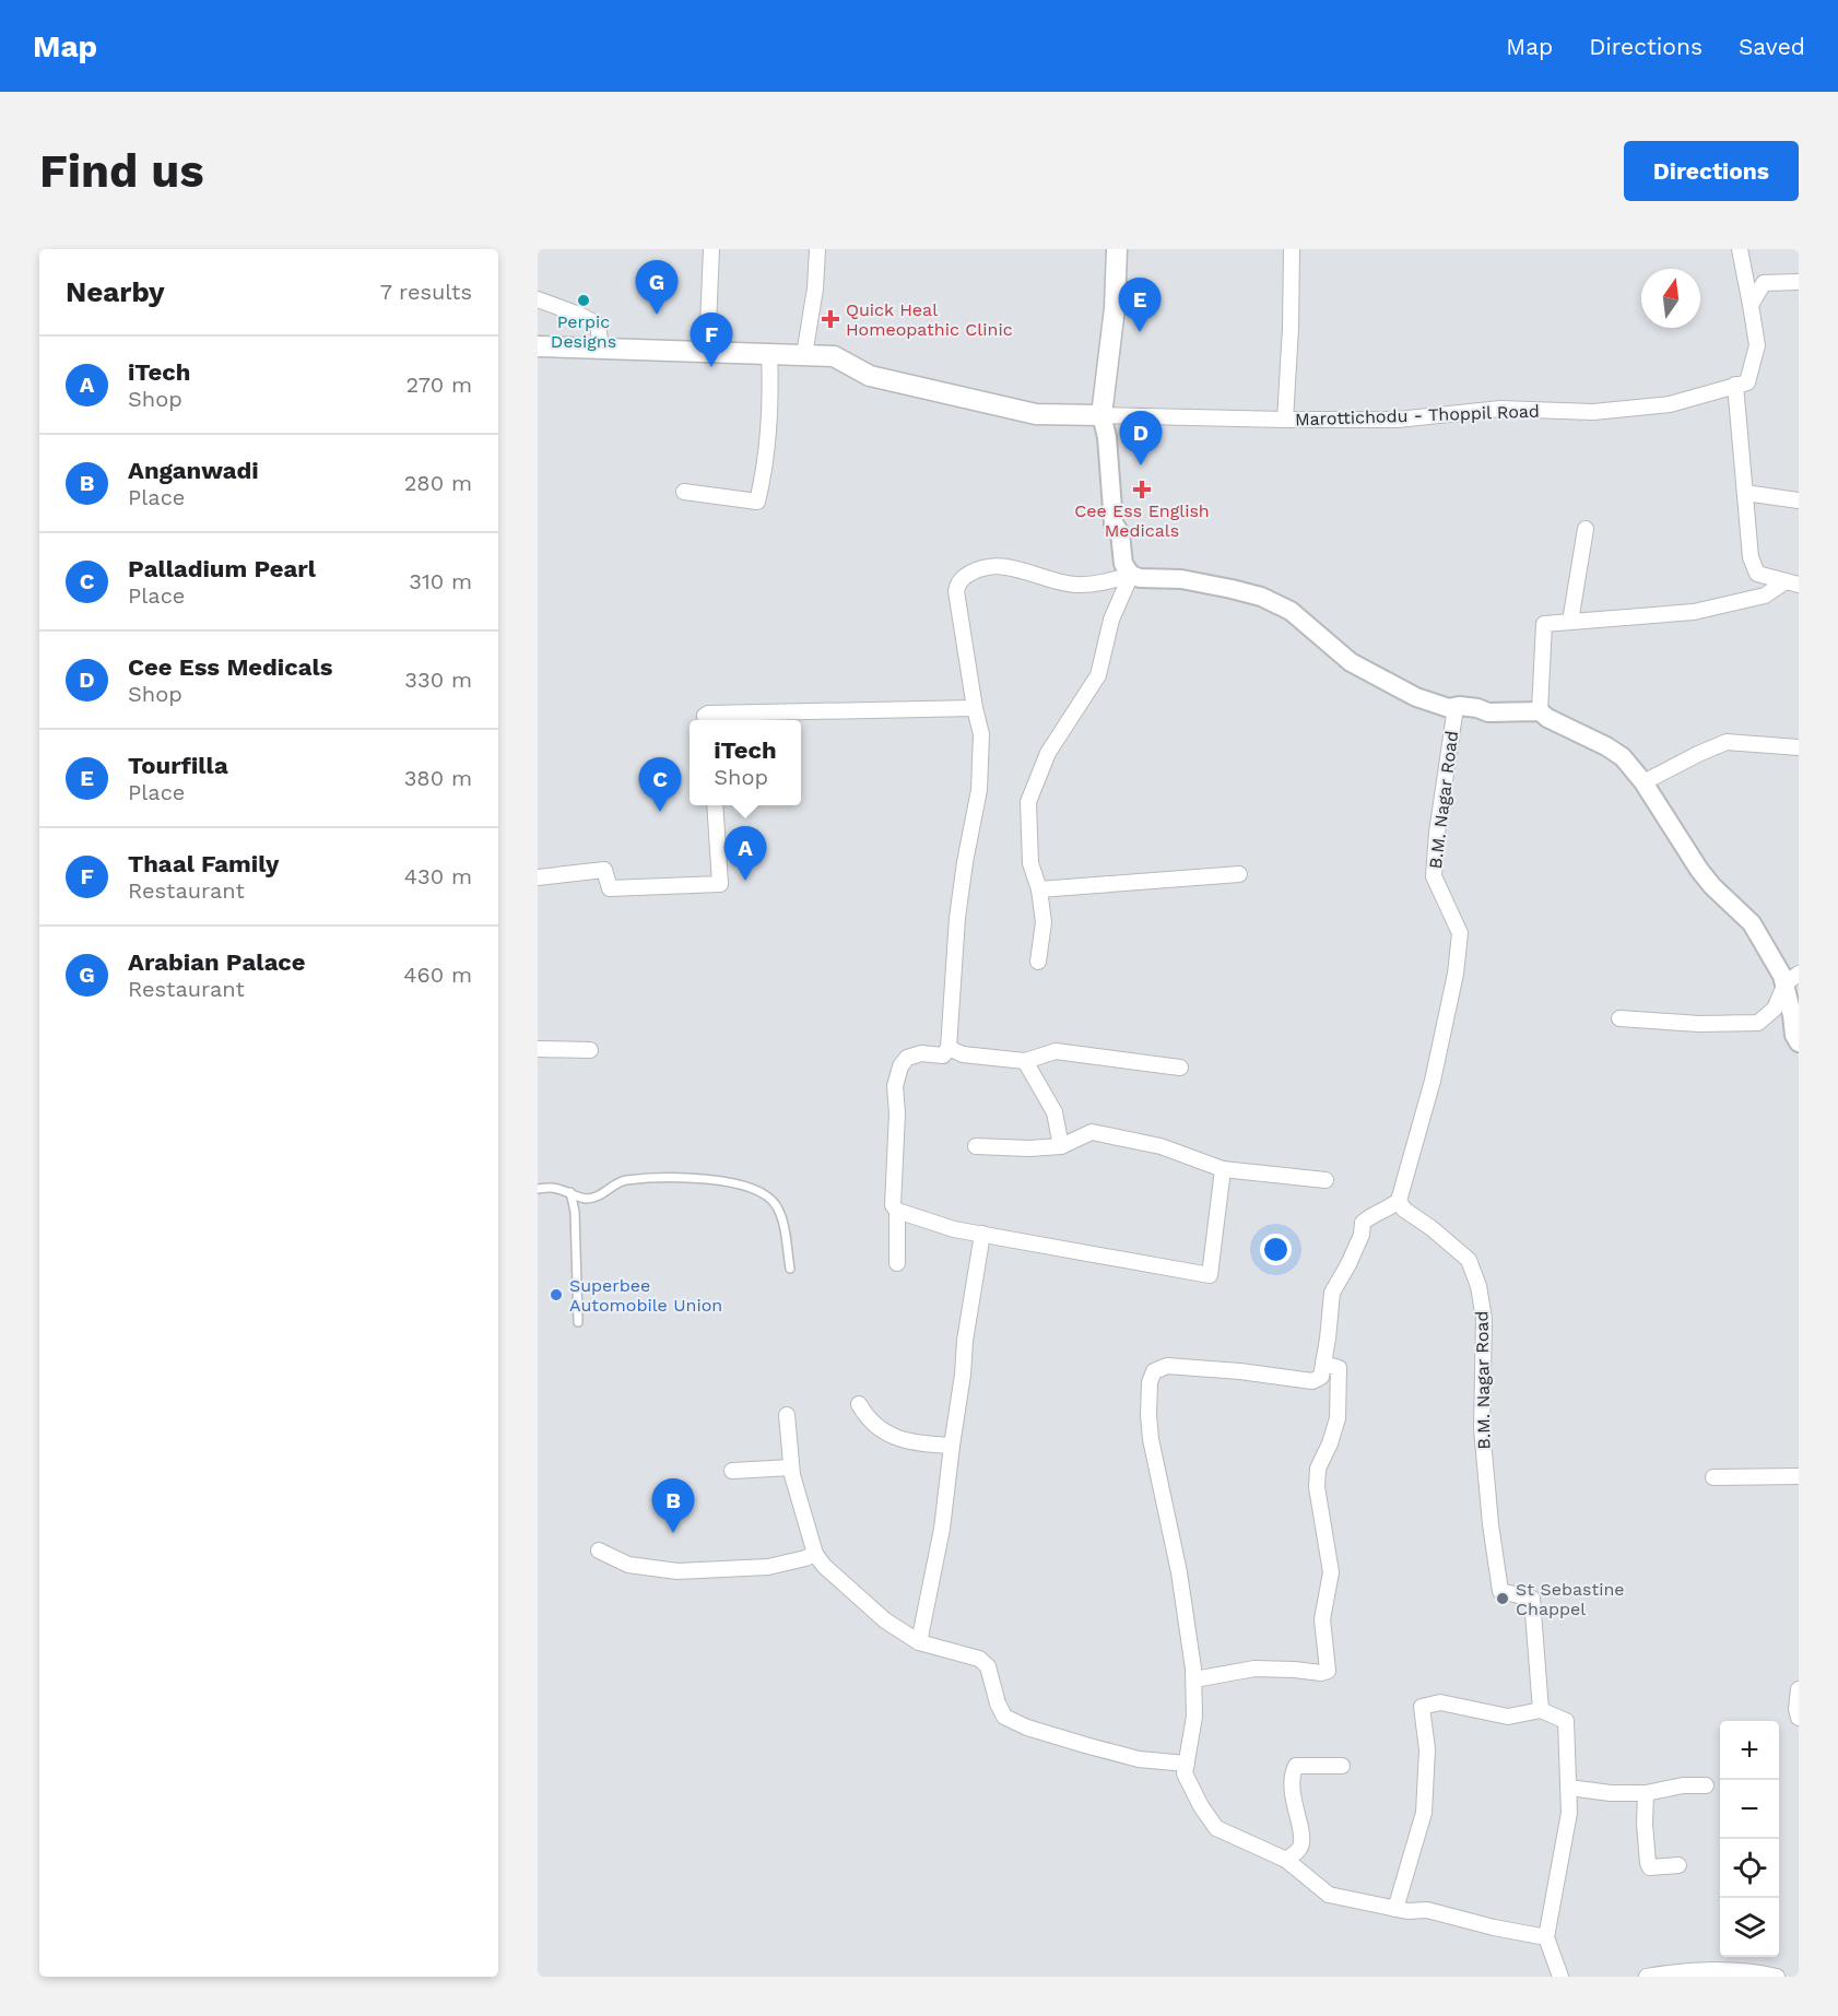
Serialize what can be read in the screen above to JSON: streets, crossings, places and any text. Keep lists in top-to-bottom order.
{
  "streets": {
    "main road": ["Marottichodu - Thoppil Road"],
    "street": ["B.M. Nagar Road"]
  },
  "places": {
    "other": ["Perpic Designs", "Superbee Automobile Union", "St Sebastine Chappel"],
    "health": ["Quick Heal Homeopathic Clinic", "Cee Ess English Medicals"]
  },
  "north": "top",
  "page": {
    "header": "Map",
    "nav": ["Map", "Directions", "Saved"],
    "buttons": "Directions",
    "title": "Find us",
    "heading": ["Nearby", "7 results"],
    "pins": [
      "G",
      "E",
      "F",
      "D",
      "C",
      "A",
      "B"
    ],
    "list": [
      {
        "mark": "A",
        "name": "iTech",
        "note": "Shop",
        "value": "270 m"
      },
      {
        "mark": "B",
        "name": "Anganwadi",
        "note": "Place",
        "value": "280 m"
      },
      {
        "mark": "C",
        "name": "Palladium Pearl",
        "note": "Place",
        "value": "310 m"
      },
      {
        "mark": "D",
        "name": "Cee Ess Medicals",
        "note": "Shop",
        "value": "330 m"
      },
      {
        "mark": "E",
        "name": "Tourfilla",
        "note": "Place",
        "value": "380 m"
      },
      {
        "mark": "F",
        "name": "Thaal Family",
        "note": "Restaurant",
        "value": "430 m"
      },
      {
        "mark": "G",
        "name": "Arabian Palace",
        "note": "Restaurant",
        "value": "460 m"
      }
    ],
    "popup": ["iTech", "Shop"],
    "map_buttons": ["+", "−"]
  }
}
